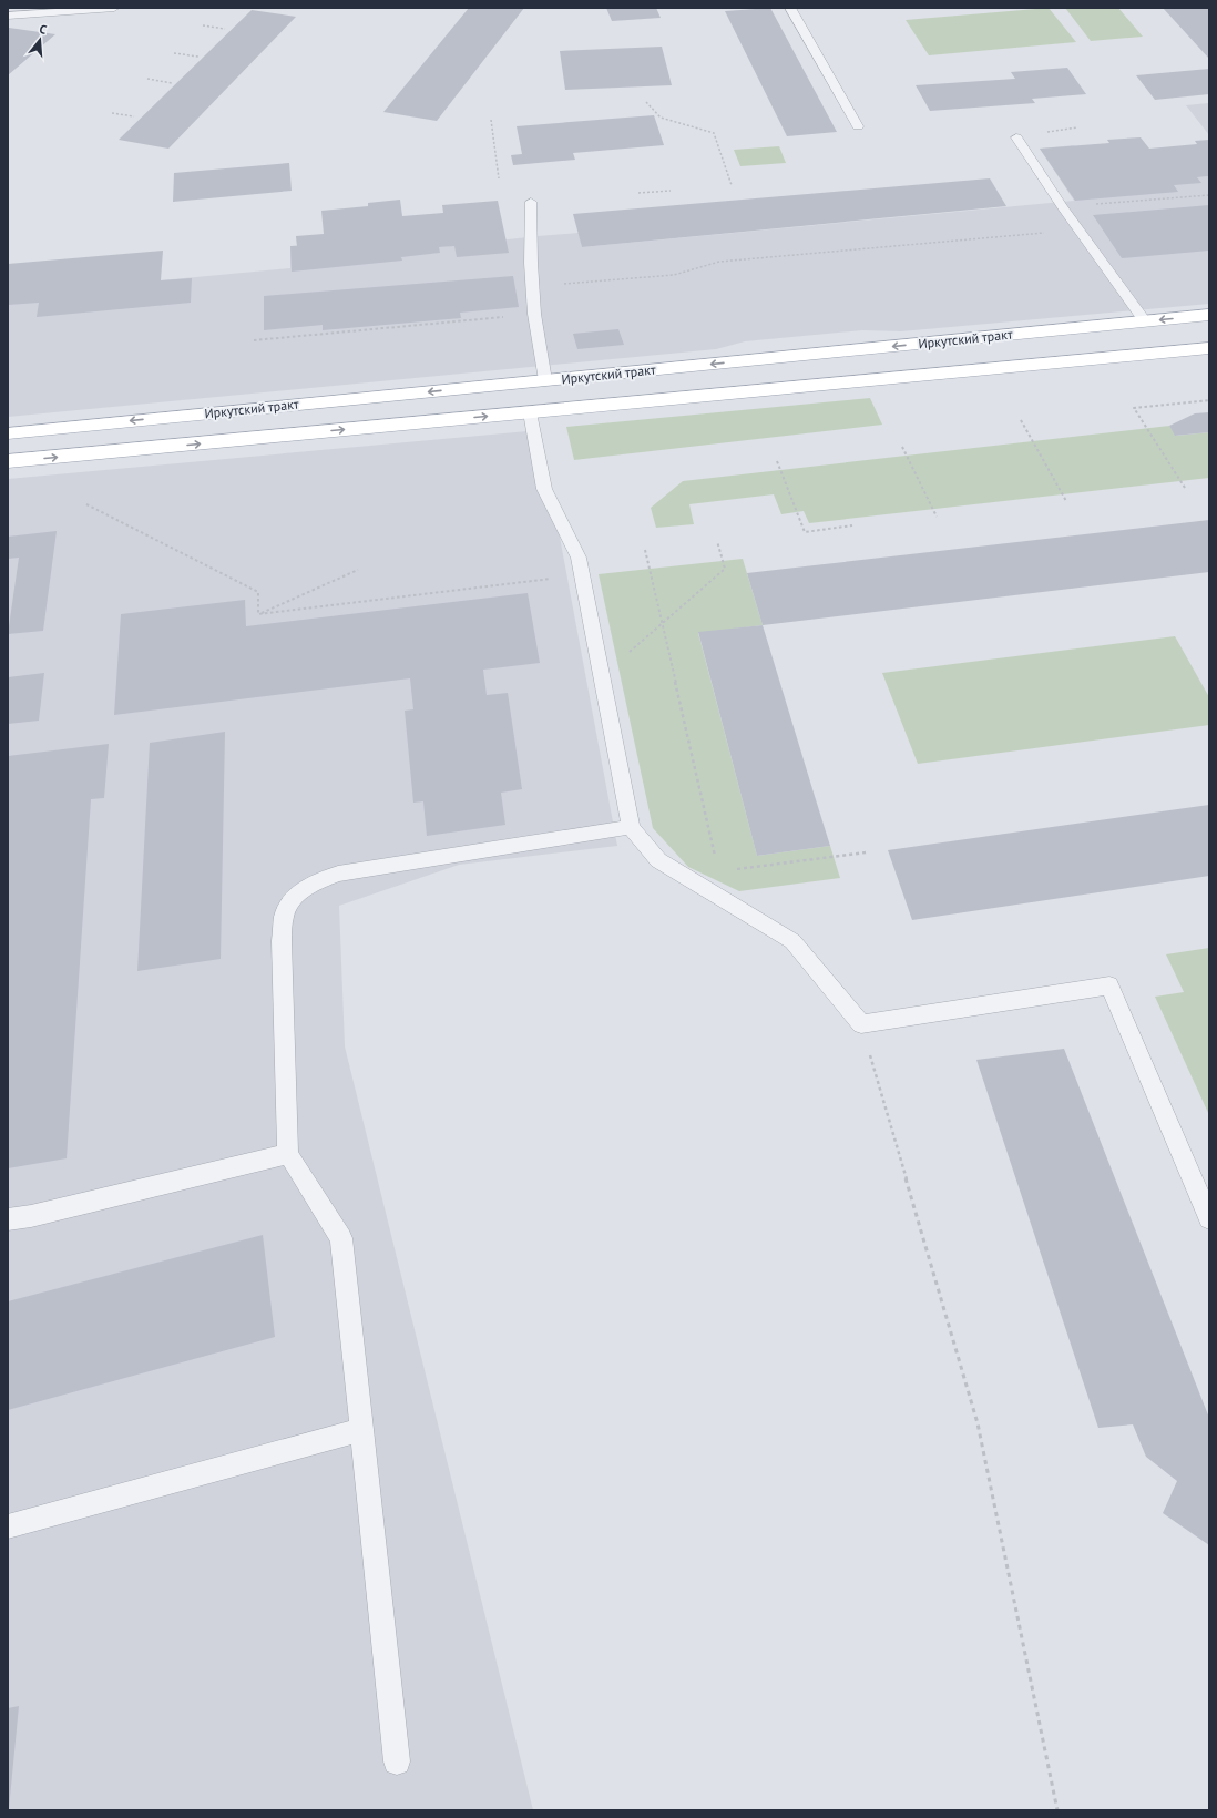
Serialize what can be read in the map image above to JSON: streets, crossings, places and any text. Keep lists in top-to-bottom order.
{
  "streets": {
    "main road": ["Иркутский тракт"]
  },
  "north": "top"
}
